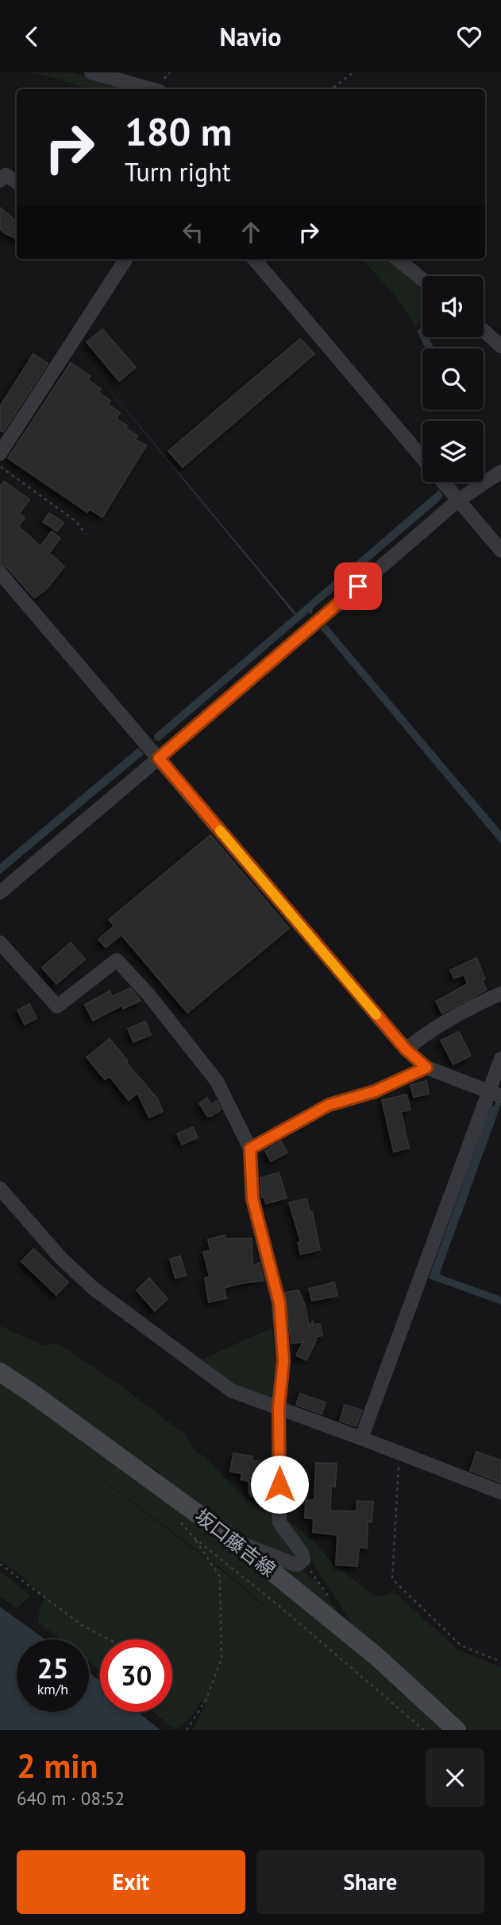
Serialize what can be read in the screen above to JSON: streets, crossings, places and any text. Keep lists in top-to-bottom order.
{
  "streets": {
    "main road": ["坂口藤吉線"]
  },
  "page": {
    "header": "Navio",
    "turn": ["180 m", "Turn right"],
    "speed": "25 km/h",
    "limit": "30",
    "heading": ["2 min", "640 m · 08:52"],
    "buttons": ["Exit", "Share"]
  }
}
